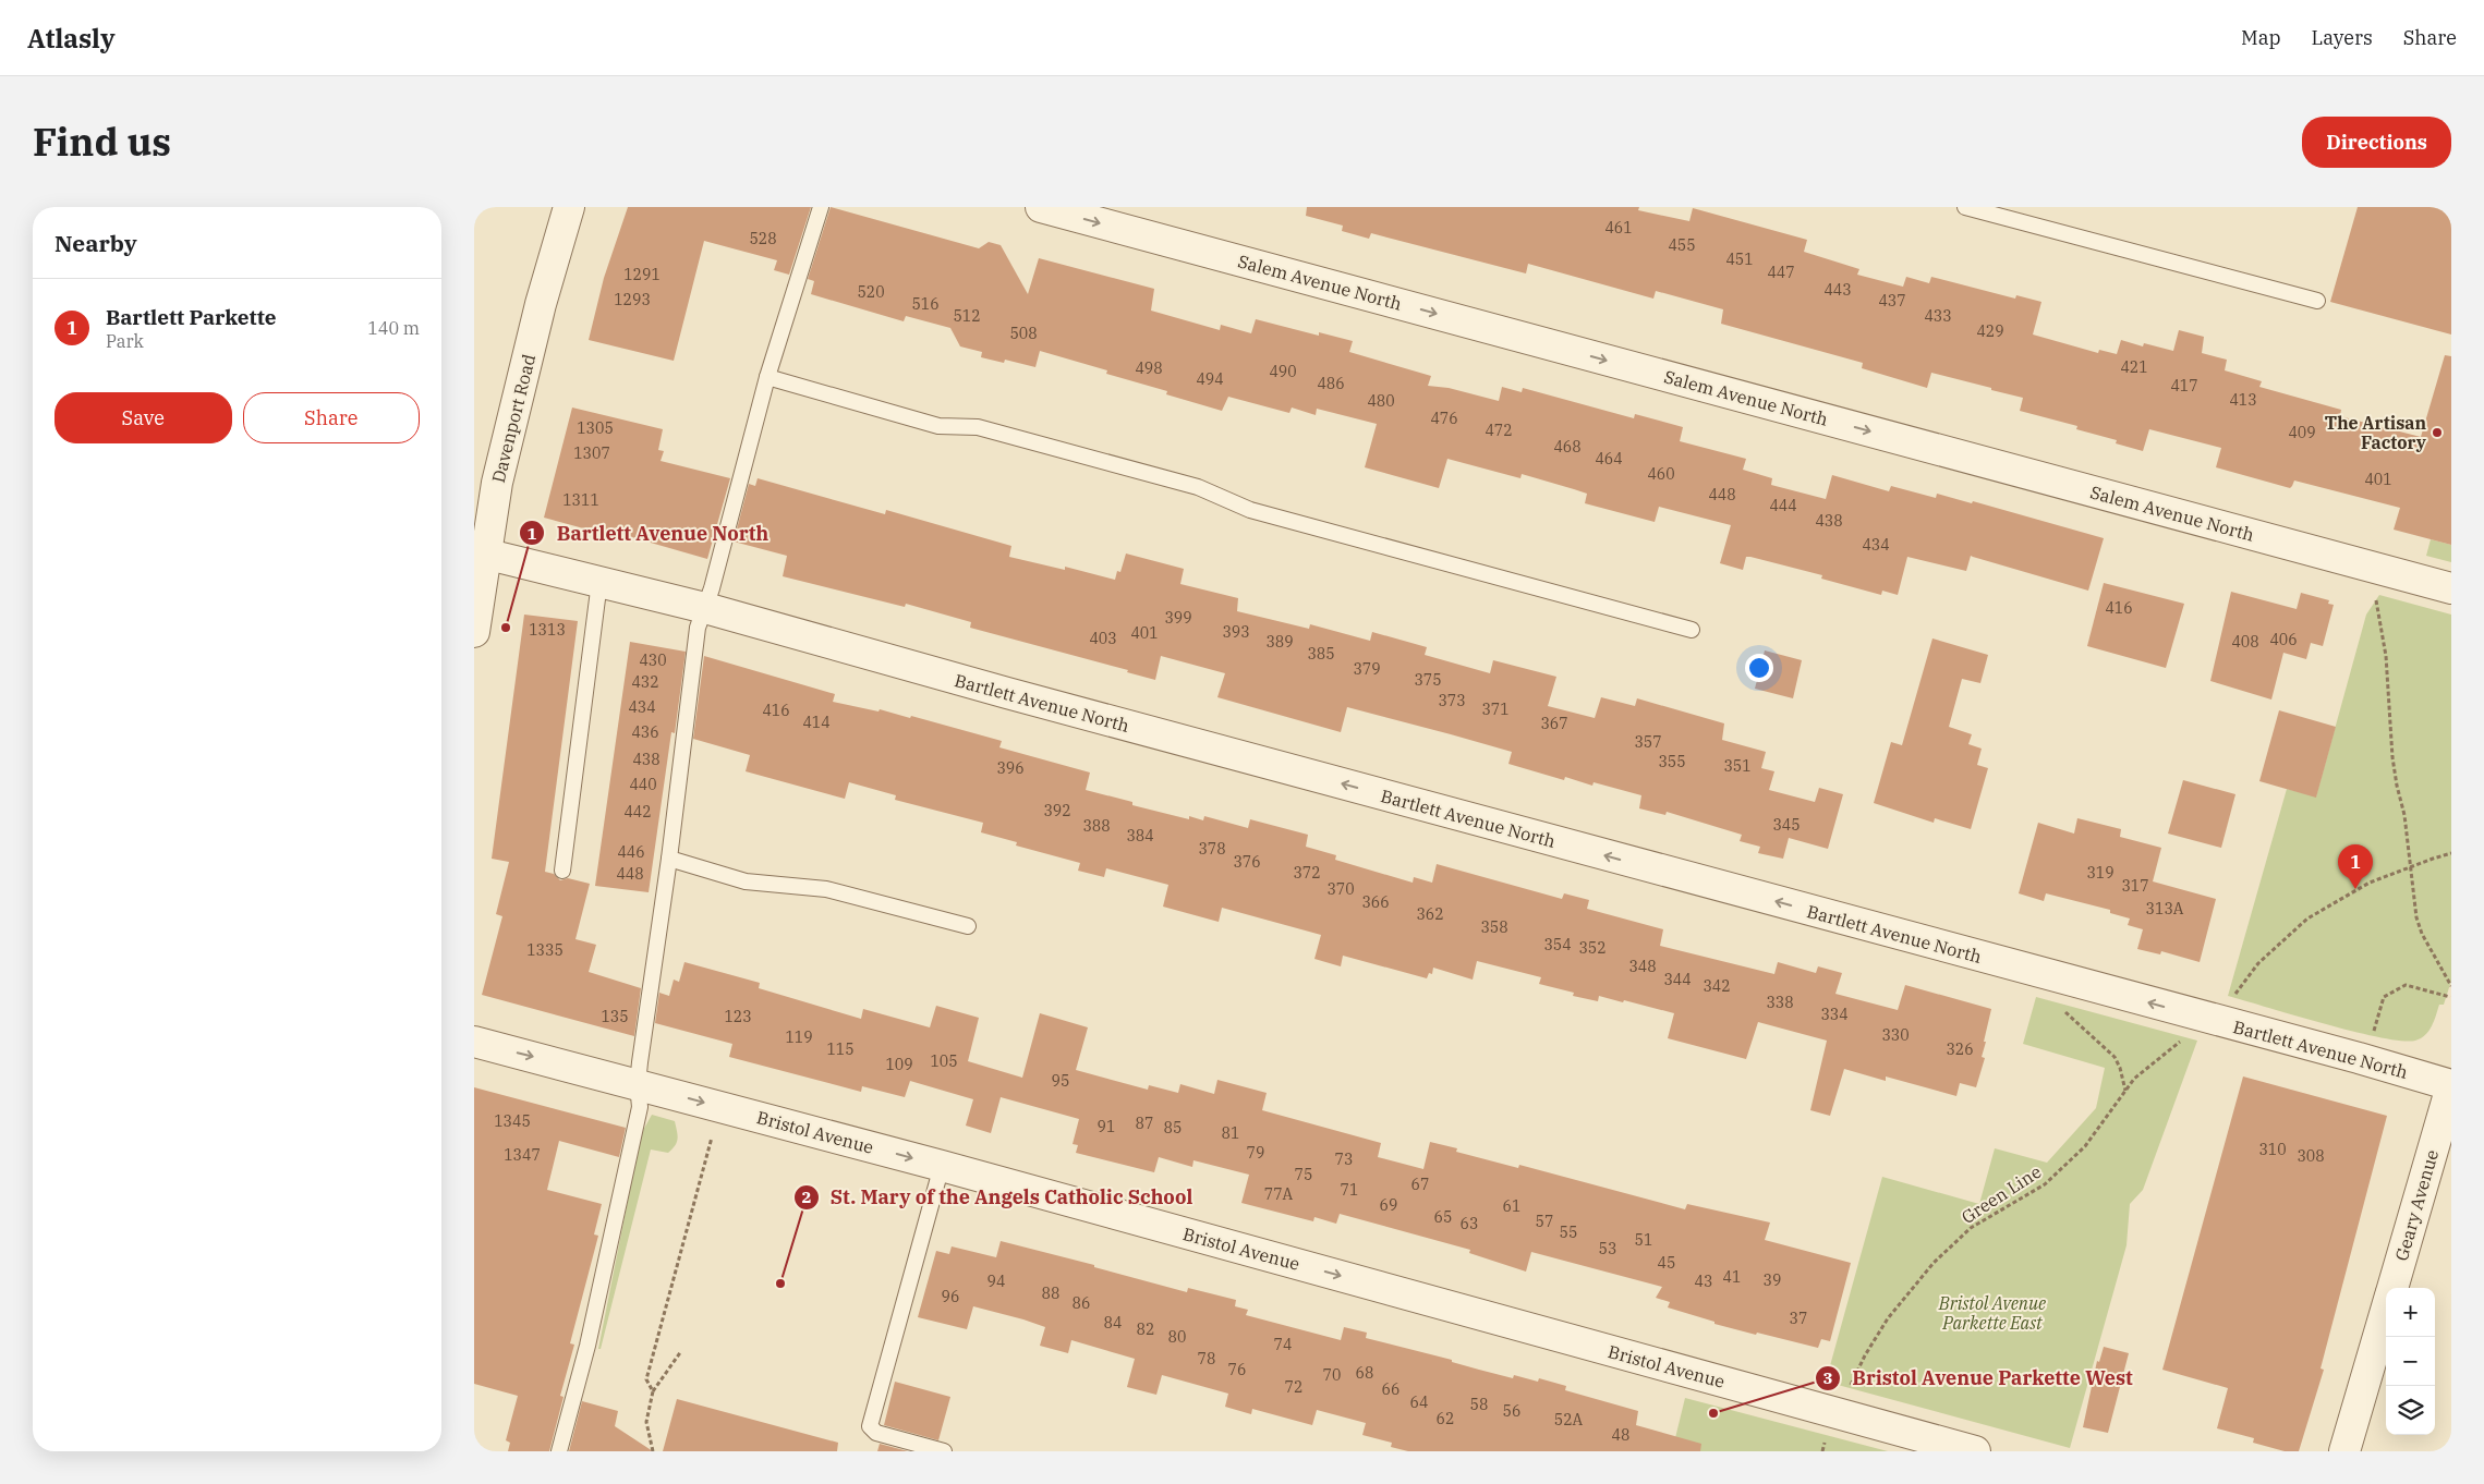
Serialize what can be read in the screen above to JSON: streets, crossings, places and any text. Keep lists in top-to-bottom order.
{
  "streets": {
    "street": [
      "Salem Avenue North",
      "Davenport Road",
      "Bartlett Avenue North",
      "Bristol Avenue",
      "Geary Avenue"
    ],
    "path": ["Green Line"]
  },
  "crossings": [
    ["Davenport Road", "Bartlett Avenue North"],
    ["Bartlett Avenue North", "Geary Avenue"]
  ],
  "one_way": ["Salem Avenue North", "Bartlett Avenue North", "Bristol Avenue"],
  "parks": ["Bristol Avenue Parkette East"],
  "places": [
    "The Artisan Factory",
    "Bartlett Avenue North",
    "St. Mary of the Angels Catholic School",
    "Bristol Avenue Parkette West"
  ],
  "house_numbers": [
    "461",
    "528",
    "455",
    "451",
    "447",
    "1291",
    "443",
    "520",
    "1293",
    "437",
    "516",
    "512",
    "433",
    "429",
    "508",
    "421",
    "498",
    "490",
    "494",
    "486",
    "417",
    "413",
    "480",
    "476",
    "1305",
    "472",
    "409",
    "468",
    "1307",
    "464",
    "460",
    "401",
    "448",
    "1311",
    "444",
    "438",
    "434",
    "416",
    "399",
    "1313",
    "393",
    "401",
    "403",
    "406",
    "389",
    "408",
    "385",
    "430",
    "379",
    "375",
    "432",
    "373",
    "434",
    "371",
    "416",
    "414",
    "367",
    "436",
    "357",
    "438",
    "355",
    "351",
    "396",
    "440",
    "392",
    "442",
    "345",
    "388",
    "384",
    "378",
    "446",
    "376",
    "372",
    "319",
    "448",
    "317",
    "370",
    "366",
    "313A",
    "362",
    "358",
    "354",
    "352",
    "1335",
    "348",
    "344",
    "342",
    "338",
    "334",
    "135",
    "123",
    "330",
    "119",
    "115",
    "326",
    "105",
    "109",
    "95",
    "1345",
    "87",
    "91",
    "85",
    "81",
    "310",
    "79",
    "1347",
    "308",
    "73",
    "75",
    "67",
    "71",
    "77A",
    "69",
    "61",
    "65",
    "57",
    "63",
    "55",
    "51",
    "53",
    "45",
    "41",
    "39",
    "94",
    "43",
    "88",
    "96",
    "86",
    "37",
    "84",
    "82",
    "80",
    "74",
    "78",
    "76",
    "68",
    "70",
    "72",
    "66",
    "64",
    "58",
    "56",
    "62",
    "52A",
    "48"
  ],
  "page": {
    "header": "Atlasly",
    "nav": ["Map", "Layers", "Share"],
    "title": "Find us",
    "buttons": [
      "Directions",
      ["Save", "Share"]
    ],
    "heading": "Nearby",
    "list": [
      {
        "mark": "1",
        "name": "Bartlett Parkette",
        "note": "Park",
        "value": "140 m"
      }
    ],
    "pins": "1",
    "map_buttons": ["+", "−"]
  }
}
